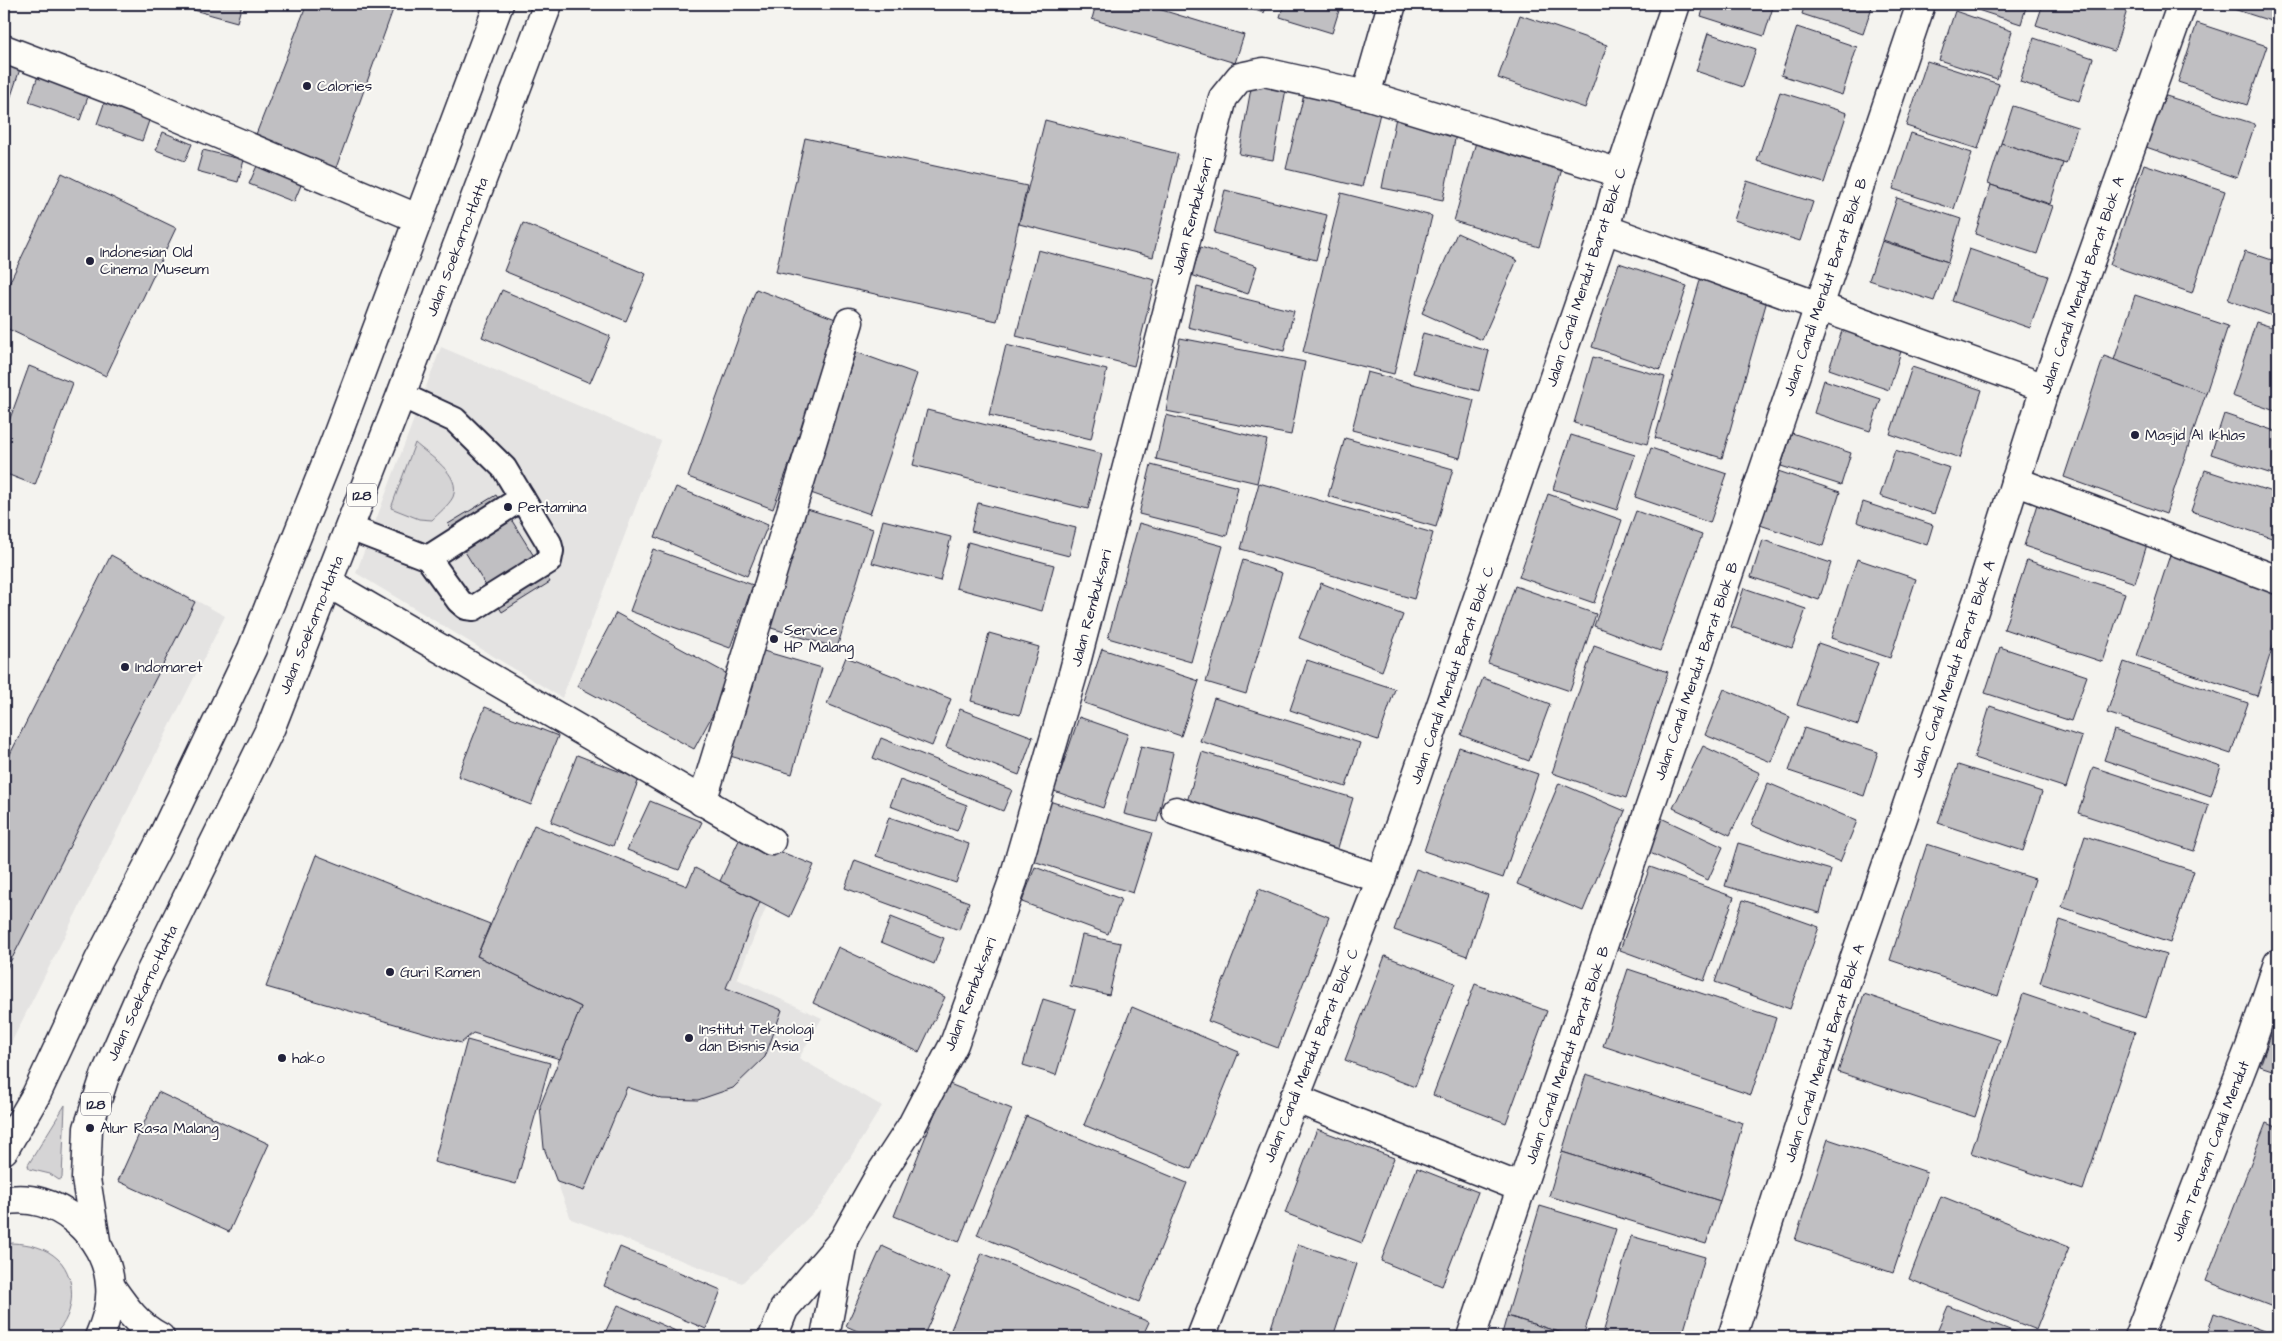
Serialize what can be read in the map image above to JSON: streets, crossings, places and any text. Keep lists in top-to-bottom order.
{
  "streets": {
    "street": [
      "Jalan Rembuksari",
      "Jalan Soekarno-Hatta",
      "Jalan Candi Mendut Barat Blok C",
      "Jalan Candi Mendut Barat Blok A",
      "Jalan Candi Mendut Barat Blok B",
      "128",
      "Jalan Terusan Candi Mendut"
    ]
  },
  "crossings": [
    ["Jalan Rembuksari", "Jalan Candi Mendut Barat Blok C"]
  ],
  "places": [
    "Calories",
    "Indonesian Old Cinema Museum",
    "Masjid Al Ikhlas",
    "Pertamina",
    "Service HP Malang",
    "Indomaret",
    "Guri Ramen",
    "Institut Teknologi dan Bisnis Asia",
    "hako",
    "Alur Rasa Malang"
  ]
}
